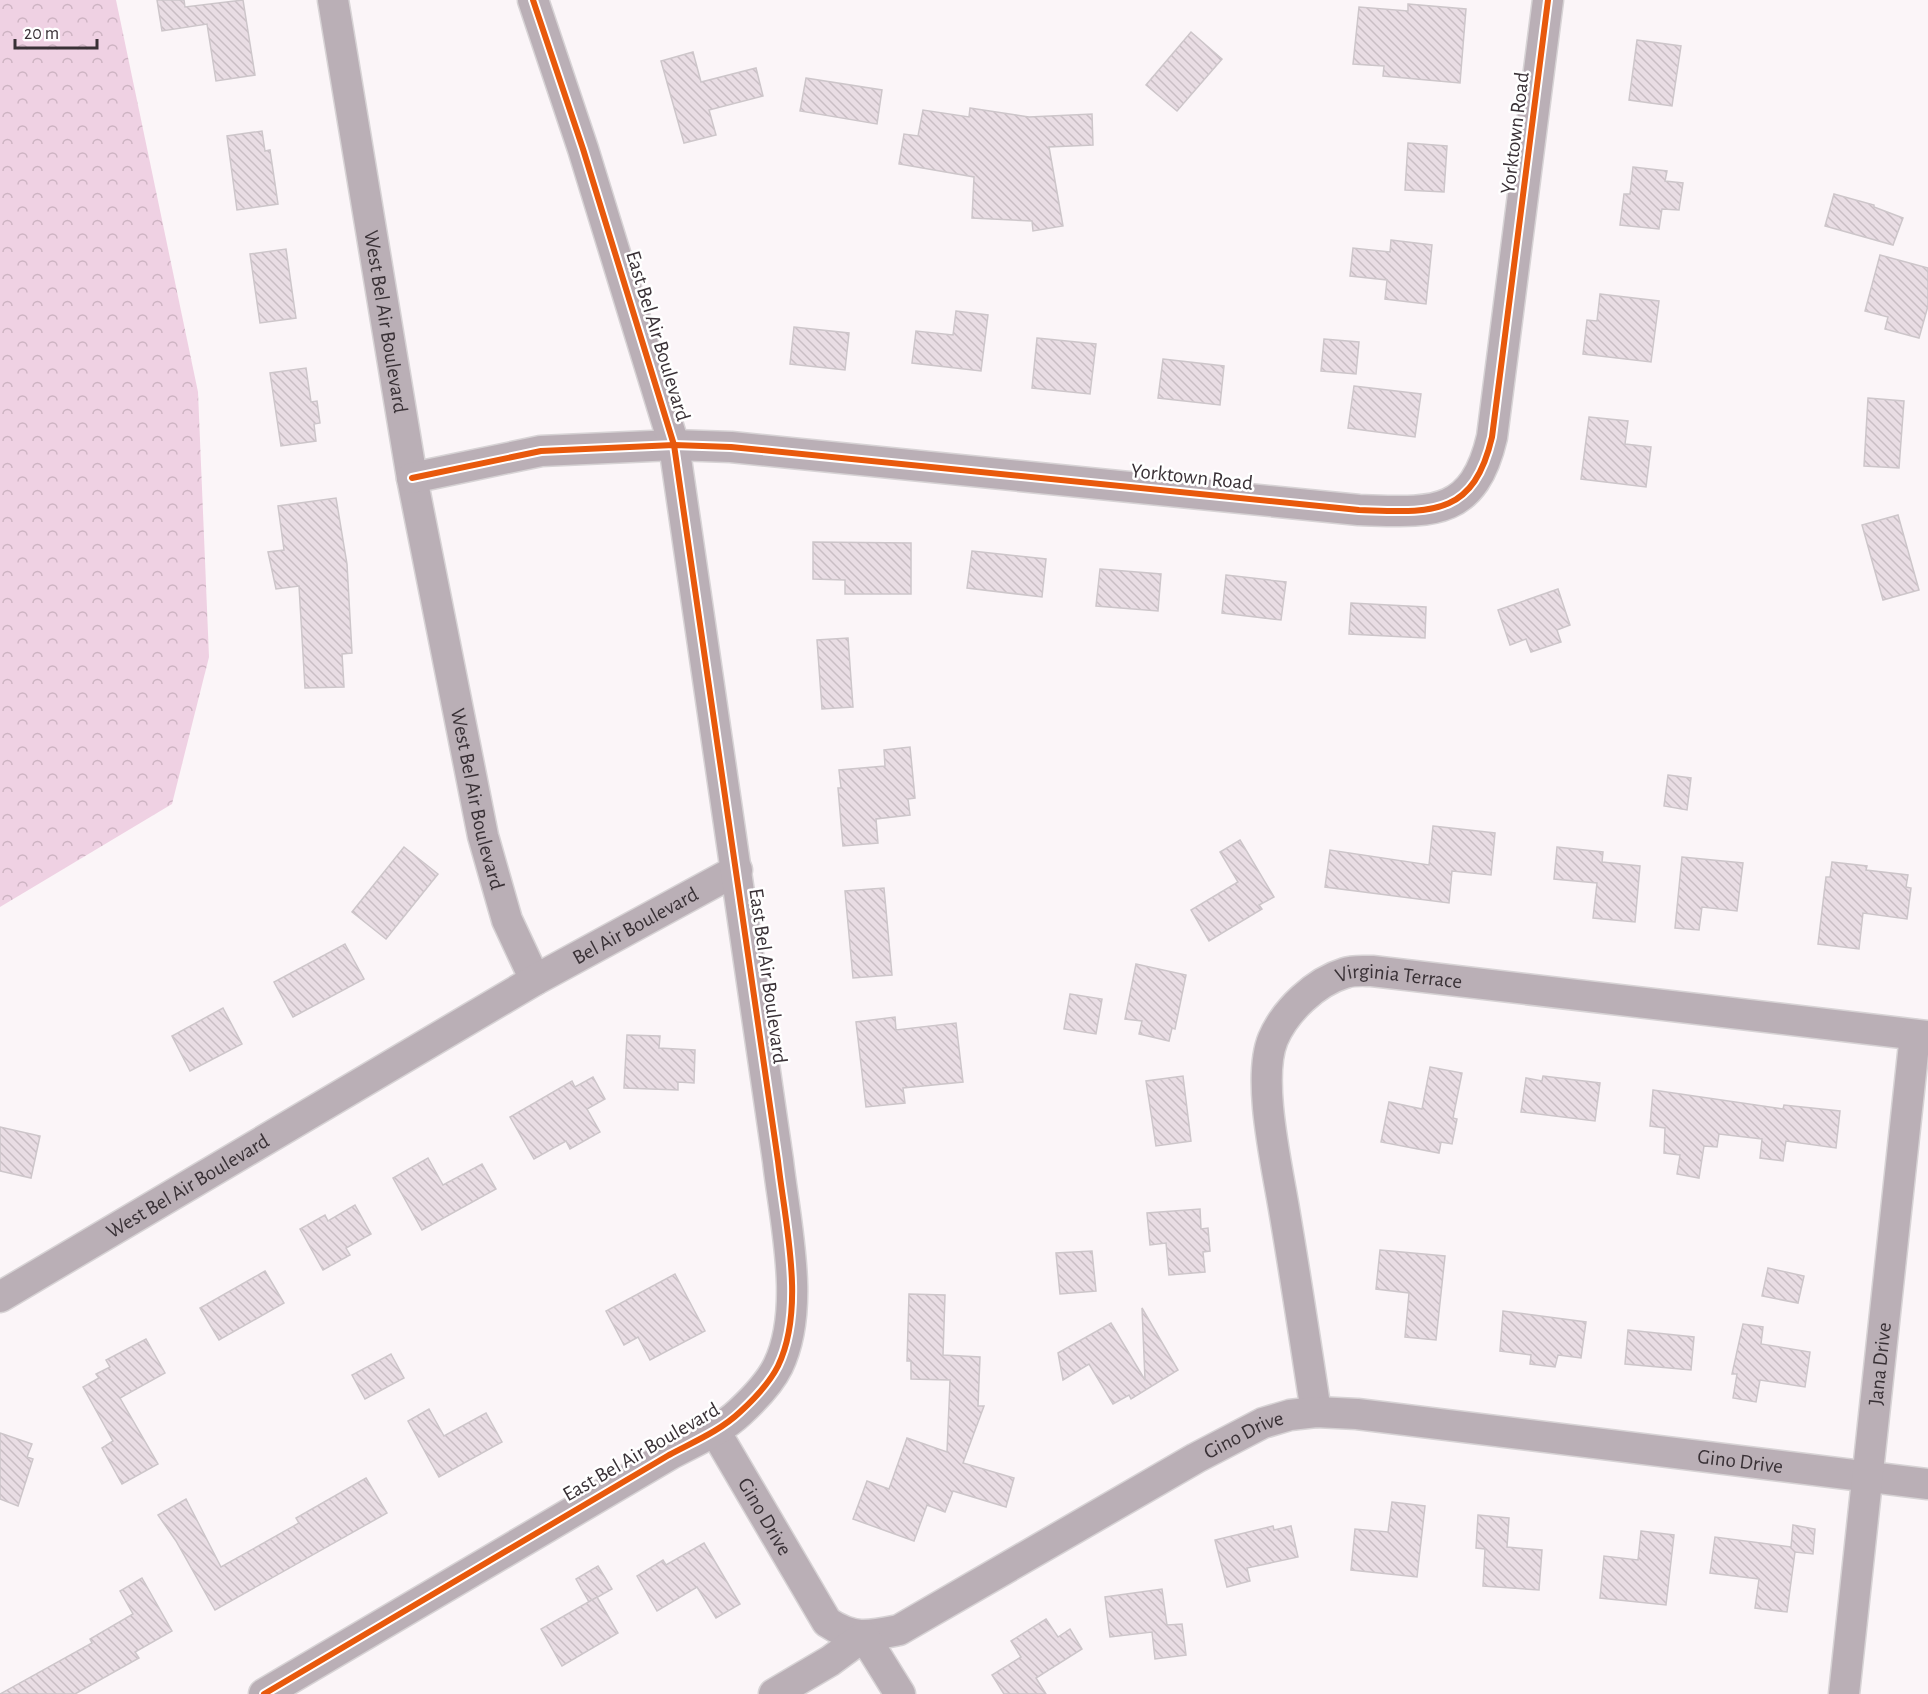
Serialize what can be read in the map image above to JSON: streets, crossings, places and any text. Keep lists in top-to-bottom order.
{
  "streets": {
    "street": [
      "Yorktown Road",
      "West Bel Air Boulevard",
      "East Bel Air Boulevard",
      "Bel Air Boulevard",
      "Virginia Terrace",
      "Jana Drive",
      "Gino Drive"
    ]
  },
  "crossings": [
    ["Yorktown Road", "West Bel Air Boulevard"],
    ["Yorktown Road", "East Bel Air Boulevard"],
    ["West Bel Air Boulevard", "Bel Air Boulevard"],
    ["East Bel Air Boulevard", "Bel Air Boulevard"],
    ["East Bel Air Boulevard", "Gino Drive"],
    ["Virginia Terrace", "Jana Drive"],
    ["Virginia Terrace", "Gino Drive"],
    ["Jana Drive", "Gino Drive"]
  ],
  "scale_bar": "20 m"
}
